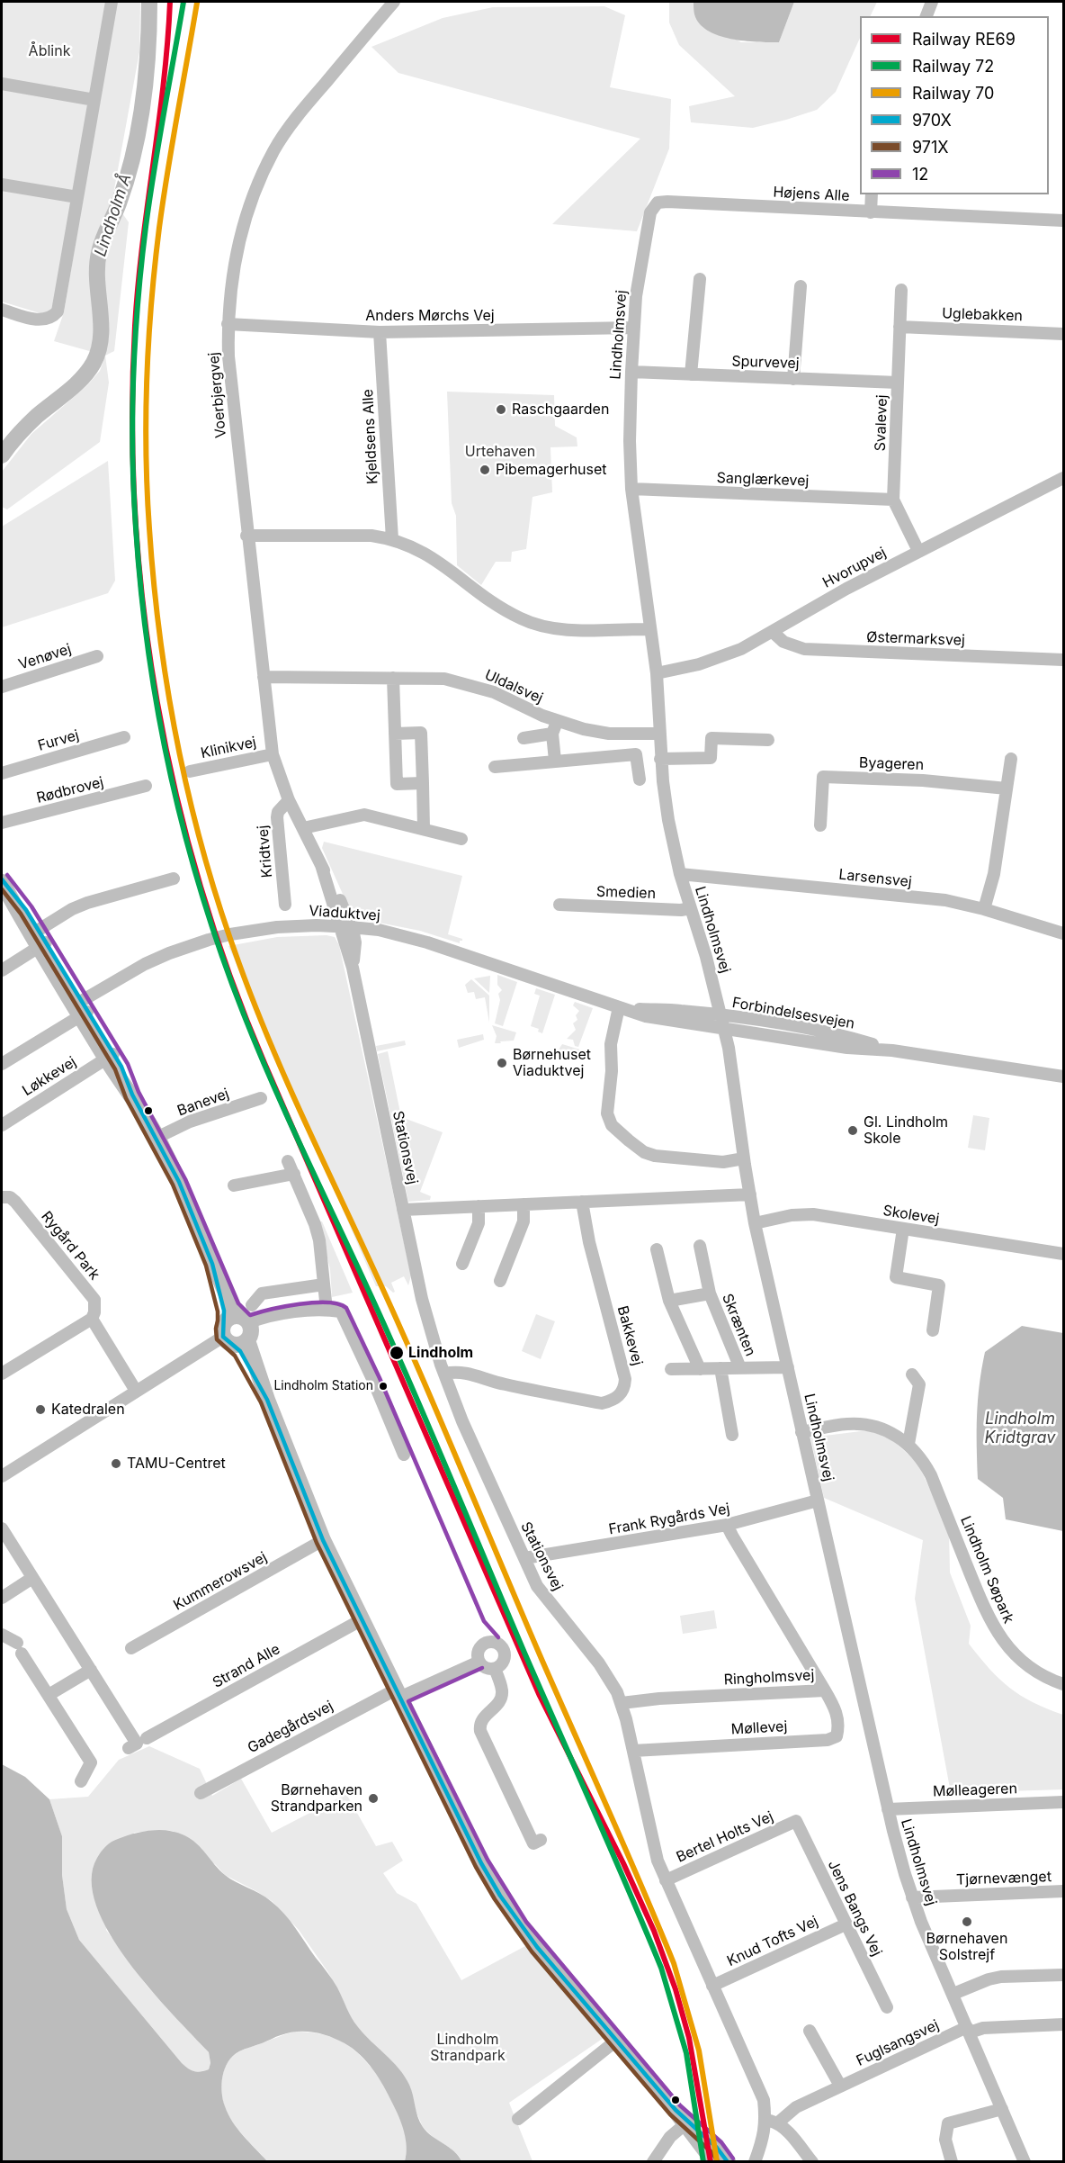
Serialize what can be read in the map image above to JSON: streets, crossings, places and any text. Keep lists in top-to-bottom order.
{
  "streets": {
    "street": [
      "Højens Alle",
      "Uglebakken",
      "Anders Mørchs Vej",
      "Lindholmsvej",
      "Spurvevej",
      "Voerbjergvej",
      "Svalevej",
      "Kjeldsens Alle",
      "Sanglærkevej",
      "Hvorupvej",
      "Østermarksvej",
      "Venøvej",
      "Uldalsvej",
      "Furvej",
      "Klinikvej",
      "Byageren",
      "Rødbrovej",
      "Kridtvej",
      "Larsensvej",
      "Smedien",
      "Viaduktvej",
      "Forbindelsesvejen",
      "Løkkevej",
      "Banevej",
      "Stationsvej",
      "Skolevej",
      "Rygård Park",
      "Skrænten",
      "Bakkevej",
      "Frank Rygårds Vej",
      "Lindholm Søpark",
      "Kummerowsvej",
      "Strand Alle",
      "Ringholmsvej",
      "Gadegårdsvej",
      "Møllevej",
      "Mølleageren",
      "Bertel Holts Vej",
      "Tjørnevænget",
      "Jens Bangs Vej",
      "Knud Tofts Vej",
      "Fuglsangsvej"
    ]
  },
  "crossings": [
    ["Højens Alle", "Lindholmsvej"],
    ["Uglebakken", "Svalevej"],
    ["Anders Mørchs Vej", "Lindholmsvej"],
    ["Anders Mørchs Vej", "Voerbjergvej"],
    ["Anders Mørchs Vej", "Kjeldsens Alle"],
    ["Lindholmsvej", "Spurvevej"],
    ["Lindholmsvej", "Sanglærkevej"],
    ["Lindholmsvej", "Hvorupvej"],
    ["Lindholmsvej", "Uldalsvej"],
    ["Lindholmsvej", "Larsensvej"],
    ["Lindholmsvej", "Smedien"],
    ["Lindholmsvej", "Viaduktvej"],
    ["Lindholmsvej", "Forbindelsesvejen"],
    ["Lindholmsvej", "Skolevej"],
    ["Lindholmsvej", "Skrænten"],
    ["Lindholmsvej", "Frank Rygårds Vej"],
    ["Lindholmsvej", "Lindholm Søpark"],
    ["Lindholmsvej", "Mølleageren"],
    ["Lindholmsvej", "Tjørnevænget"],
    ["Lindholmsvej", "Fuglsangsvej"],
    ["Spurvevej", "Svalevej"],
    ["Voerbjergvej", "Uldalsvej"],
    ["Voerbjergvej", "Klinikvej"],
    ["Voerbjergvej", "Kridtvej"],
    ["Voerbjergvej", "Viaduktvej"],
    ["Voerbjergvej", "Stationsvej"],
    ["Svalevej", "Sanglærkevej"],
    ["Svalevej", "Hvorupvej"],
    ["Hvorupvej", "Østermarksvej"],
    ["Viaduktvej", "Forbindelsesvejen"],
    ["Viaduktvej", "Stationsvej"],
    ["Stationsvej", "Bakkevej"],
    ["Stationsvej", "Frank Rygårds Vej"],
    ["Stationsvej", "Ringholmsvej"],
    ["Stationsvej", "Møllevej"],
    ["Stationsvej", "Bertel Holts Vej"],
    ["Stationsvej", "Knud Tofts Vej"],
    ["Stationsvej", "Fuglsangsvej"],
    ["Frank Rygårds Vej", "Ringholmsvej"],
    ["Ringholmsvej", "Møllevej"],
    ["Bertel Holts Vej", "Jens Bangs Vej"],
    ["Jens Bangs Vej", "Knud Tofts Vej"]
  ],
  "water": ["Lindholm Å", "Lindholm Kridtgrav"],
  "parks": ["Åblink", "Urtehaven", "Lindholm Strandpark"],
  "places": [
    "Raschgaarden",
    "Pibemagerhuset",
    "Børnehuset Viaduktvej",
    "Gl. Lindholm Skole",
    "Lindholm",
    "Lindholm Station",
    "Katedralen",
    "TAMU-Centret",
    "Børnehaven Strandparken",
    "Børnehaven Solstrejf"
  ],
  "lines": [
    "rail line RE69",
    "rail line 72",
    "rail line 70",
    "transit line 12",
    "transit line 970X",
    "transit line 971X"
  ],
  "legend": [
    "Railway RE69",
    "Railway 72",
    "Railway 70",
    "970X",
    "971X",
    "12"
  ]
}
